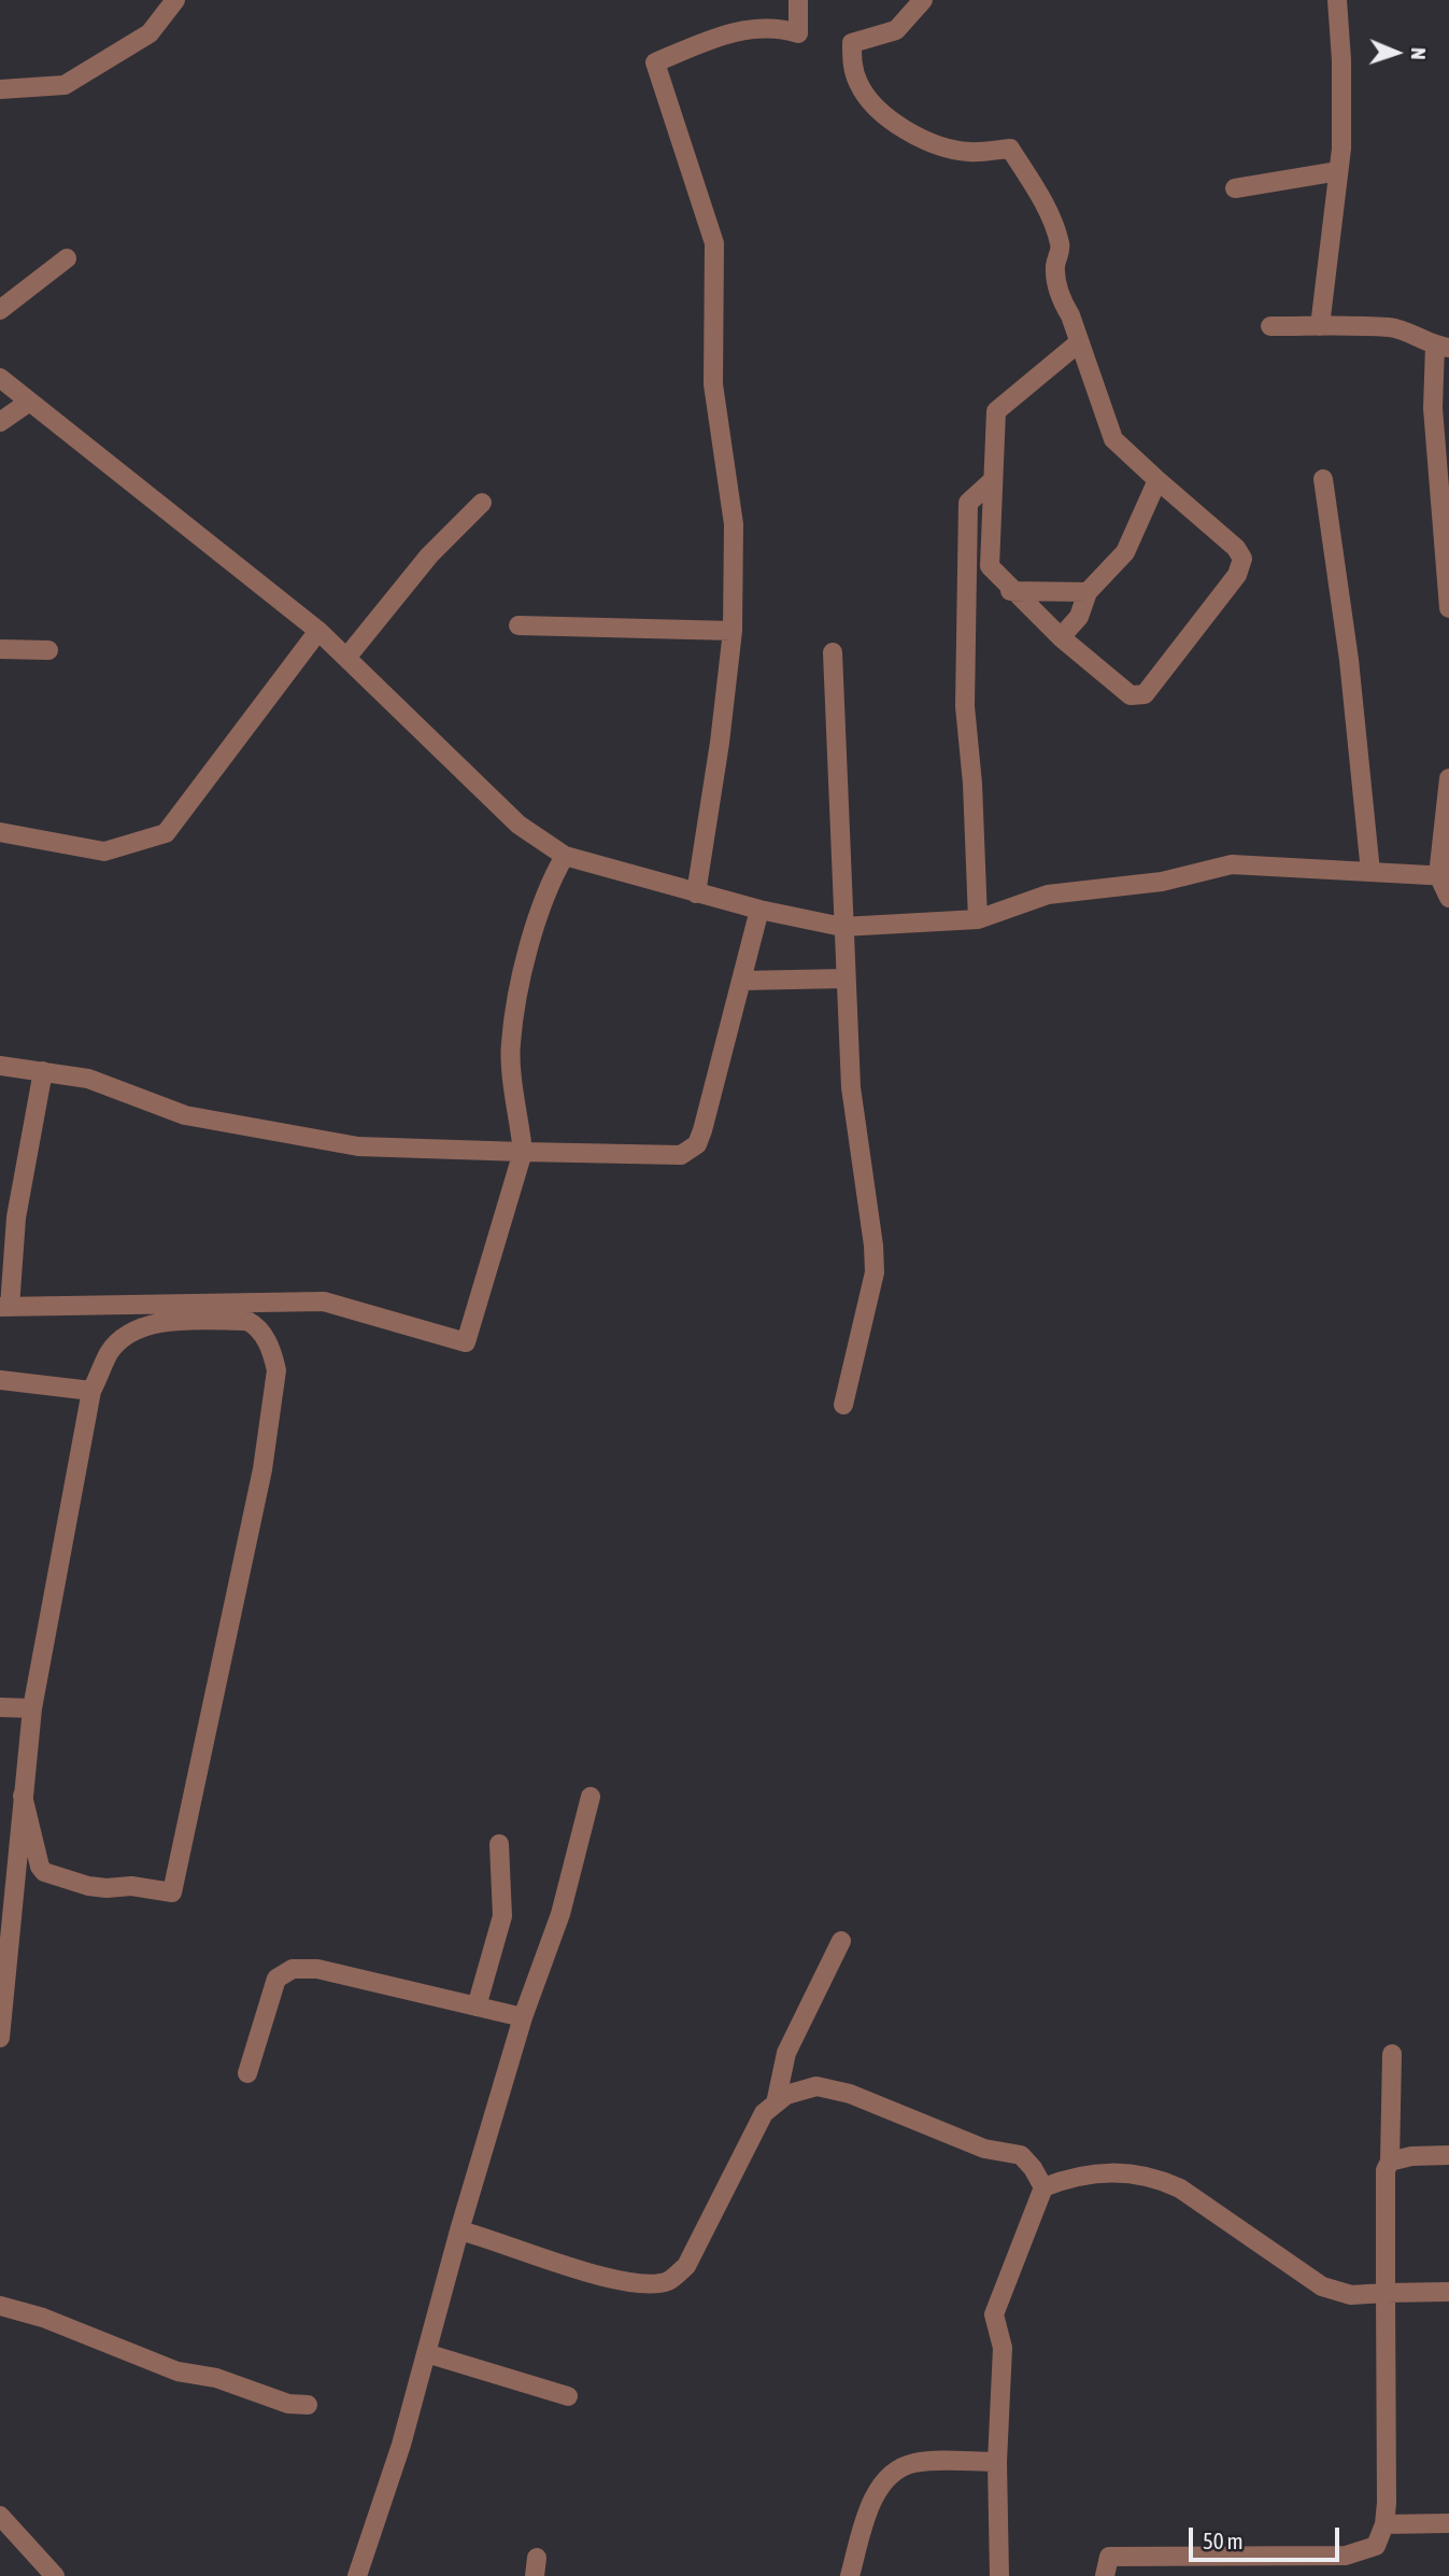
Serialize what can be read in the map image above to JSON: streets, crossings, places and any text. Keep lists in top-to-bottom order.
{
  "scale_bar": "50 m",
  "north": "right"
}
